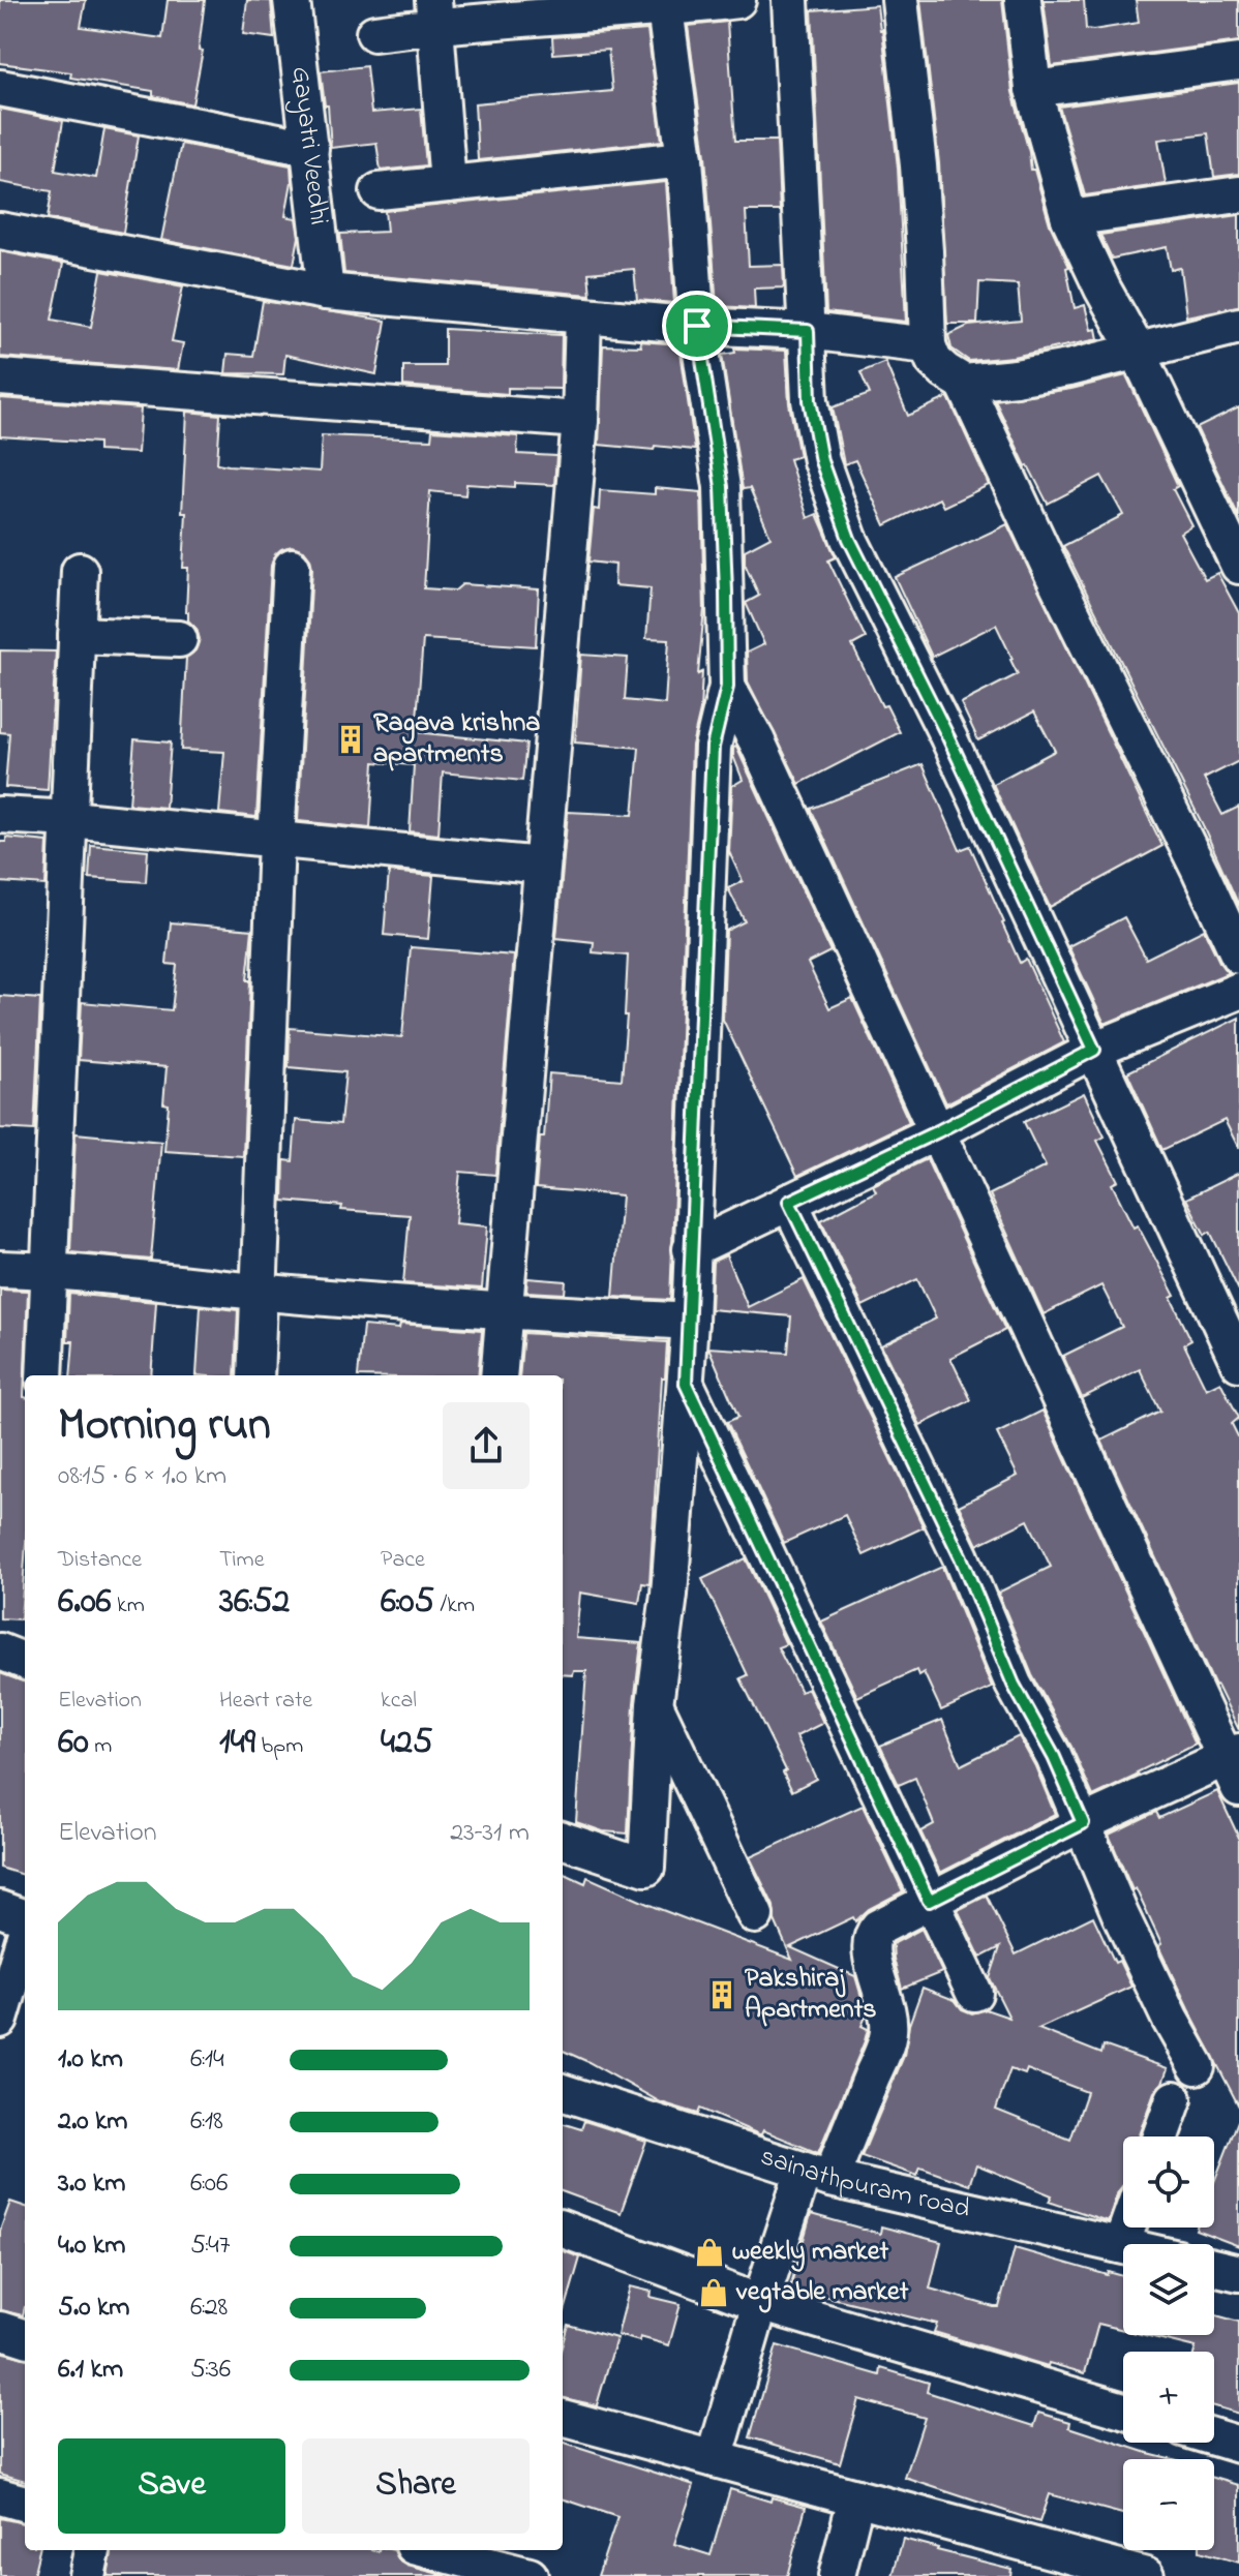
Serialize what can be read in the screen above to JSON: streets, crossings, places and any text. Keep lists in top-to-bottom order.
{
  "streets": {
    "street": ["Gayatri Veedhi", "sainathpuram road"]
  },
  "places": {
    "building": ["Ragava krishna apartments", "Pakshiraj Apartments"],
    "shop": ["weekly market", "vegtable market"]
  },
  "page": {
    "heading": ["Morning run", "08:15 · 6 × 1.0 km"],
    "stats": [
      ["Distance", "6.06 km"],
      ["Time", "36:52"],
      ["Pace", "6:05 /km"],
      ["Elevation", "60 m"],
      ["Heart rate", "149 bpm"],
      ["kcal", "425"]
    ],
    "chart": ["Elevation", "23–31 m"],
    "list": [
      {
        "name": "1.0 km",
        "note": "6:14"
      },
      {
        "name": "2.0 km",
        "note": "6:18"
      },
      {
        "name": "3.0 km",
        "note": "6:06"
      },
      {
        "name": "4.0 km",
        "note": "5:47"
      },
      {
        "name": "5.0 km",
        "note": "6:28"
      },
      {
        "name": "6.1 km",
        "note": "5:36"
      }
    ],
    "map_buttons": ["+", "−"],
    "buttons": ["Save", "Share"]
  }
}
